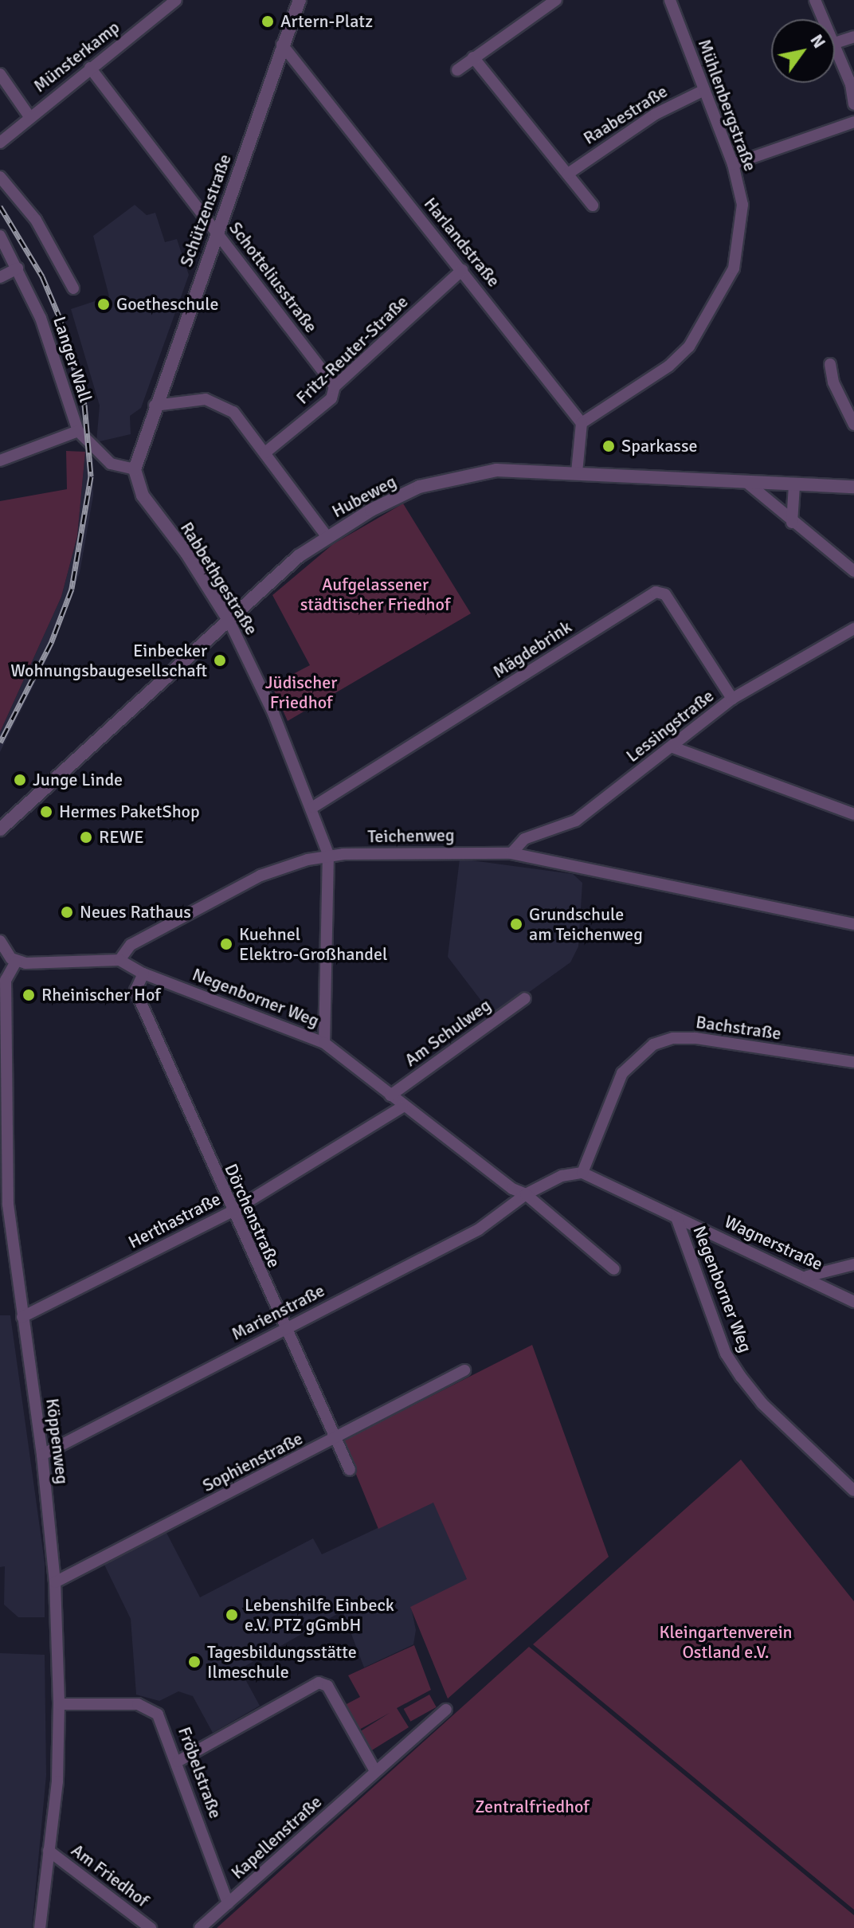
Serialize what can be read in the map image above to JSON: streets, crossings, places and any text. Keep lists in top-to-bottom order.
{
  "streets": {
    "street": [
      "Münsterkamp",
      "Mühlenbergstraße",
      "Raabestraße",
      "Schützenstraße",
      "Harlandstraße",
      "Schotteliusstraße",
      "Fritz-Reuter-Straße",
      "Langer Wall",
      "Hubeweg",
      "Rabbethgestraße",
      "Mägdebrink",
      "Lessingstraße",
      "Teichenweg",
      "Negenborner Weg",
      "Bachstraße",
      "Am Schulweg",
      "Dörchenstraße",
      "Herthastraße",
      "Wagnerstraße",
      "Marienstraße",
      "Köppenweg",
      "Sophienstraße",
      "Fröbelstraße",
      "Kapellenstraße",
      "Am Friedhof"
    ]
  },
  "crossings": [
    ["Münsterkamp", "Schotteliusstraße"],
    ["Mühlenbergstraße", "Raabestraße"],
    ["Mühlenbergstraße", "Harlandstraße"],
    ["Schützenstraße", "Harlandstraße"],
    ["Schützenstraße", "Schotteliusstraße"],
    ["Schützenstraße", "Langer Wall"],
    ["Schützenstraße", "Rabbethgestraße"],
    ["Harlandstraße", "Fritz-Reuter-Straße"],
    ["Schotteliusstraße", "Fritz-Reuter-Straße"],
    ["Langer Wall", "Rabbethgestraße"],
    ["Hubeweg", "Rabbethgestraße"],
    ["Rabbethgestraße", "Mägdebrink"],
    ["Rabbethgestraße", "Teichenweg"],
    ["Rabbethgestraße", "Negenborner Weg"],
    ["Mägdebrink", "Lessingstraße"],
    ["Lessingstraße", "Teichenweg"],
    ["Teichenweg", "Negenborner Weg"],
    ["Negenborner Weg", "Bachstraße"],
    ["Negenborner Weg", "Am Schulweg"],
    ["Negenborner Weg", "Dörchenstraße"],
    ["Negenborner Weg", "Herthastraße"],
    ["Negenborner Weg", "Wagnerstraße"],
    ["Negenborner Weg", "Marienstraße"],
    ["Dörchenstraße", "Herthastraße"],
    ["Dörchenstraße", "Marienstraße"],
    ["Dörchenstraße", "Sophienstraße"],
    ["Herthastraße", "Köppenweg"],
    ["Marienstraße", "Köppenweg"],
    ["Köppenweg", "Sophienstraße"],
    ["Köppenweg", "Fröbelstraße"],
    ["Köppenweg", "Am Friedhof"],
    ["Fröbelstraße", "Kapellenstraße"]
  ],
  "parks": [
    "Aufgelassener städtischer Friedhof",
    "Jüdischer Friedhof",
    "Kleingartenverein Ostland e.V.",
    "Zentralfriedhof"
  ],
  "places": [
    "Artern-Platz",
    "Goetheschule",
    "Sparkasse",
    "Einbecker Wohnungsbaugesellschaft",
    "Junge Linde",
    "Hermes PaketShop",
    "REWE",
    "Neues Rathaus",
    "Grundschule am Teichenweg",
    "Kuehnel Elektro-Großhandel",
    "Rheinischer Hof",
    "Lebenshilfe Einbeck e.V. PTZ gGmbH",
    "Tagesbildungsstätte Ilmeschule"
  ],
  "north": "top right"
}
